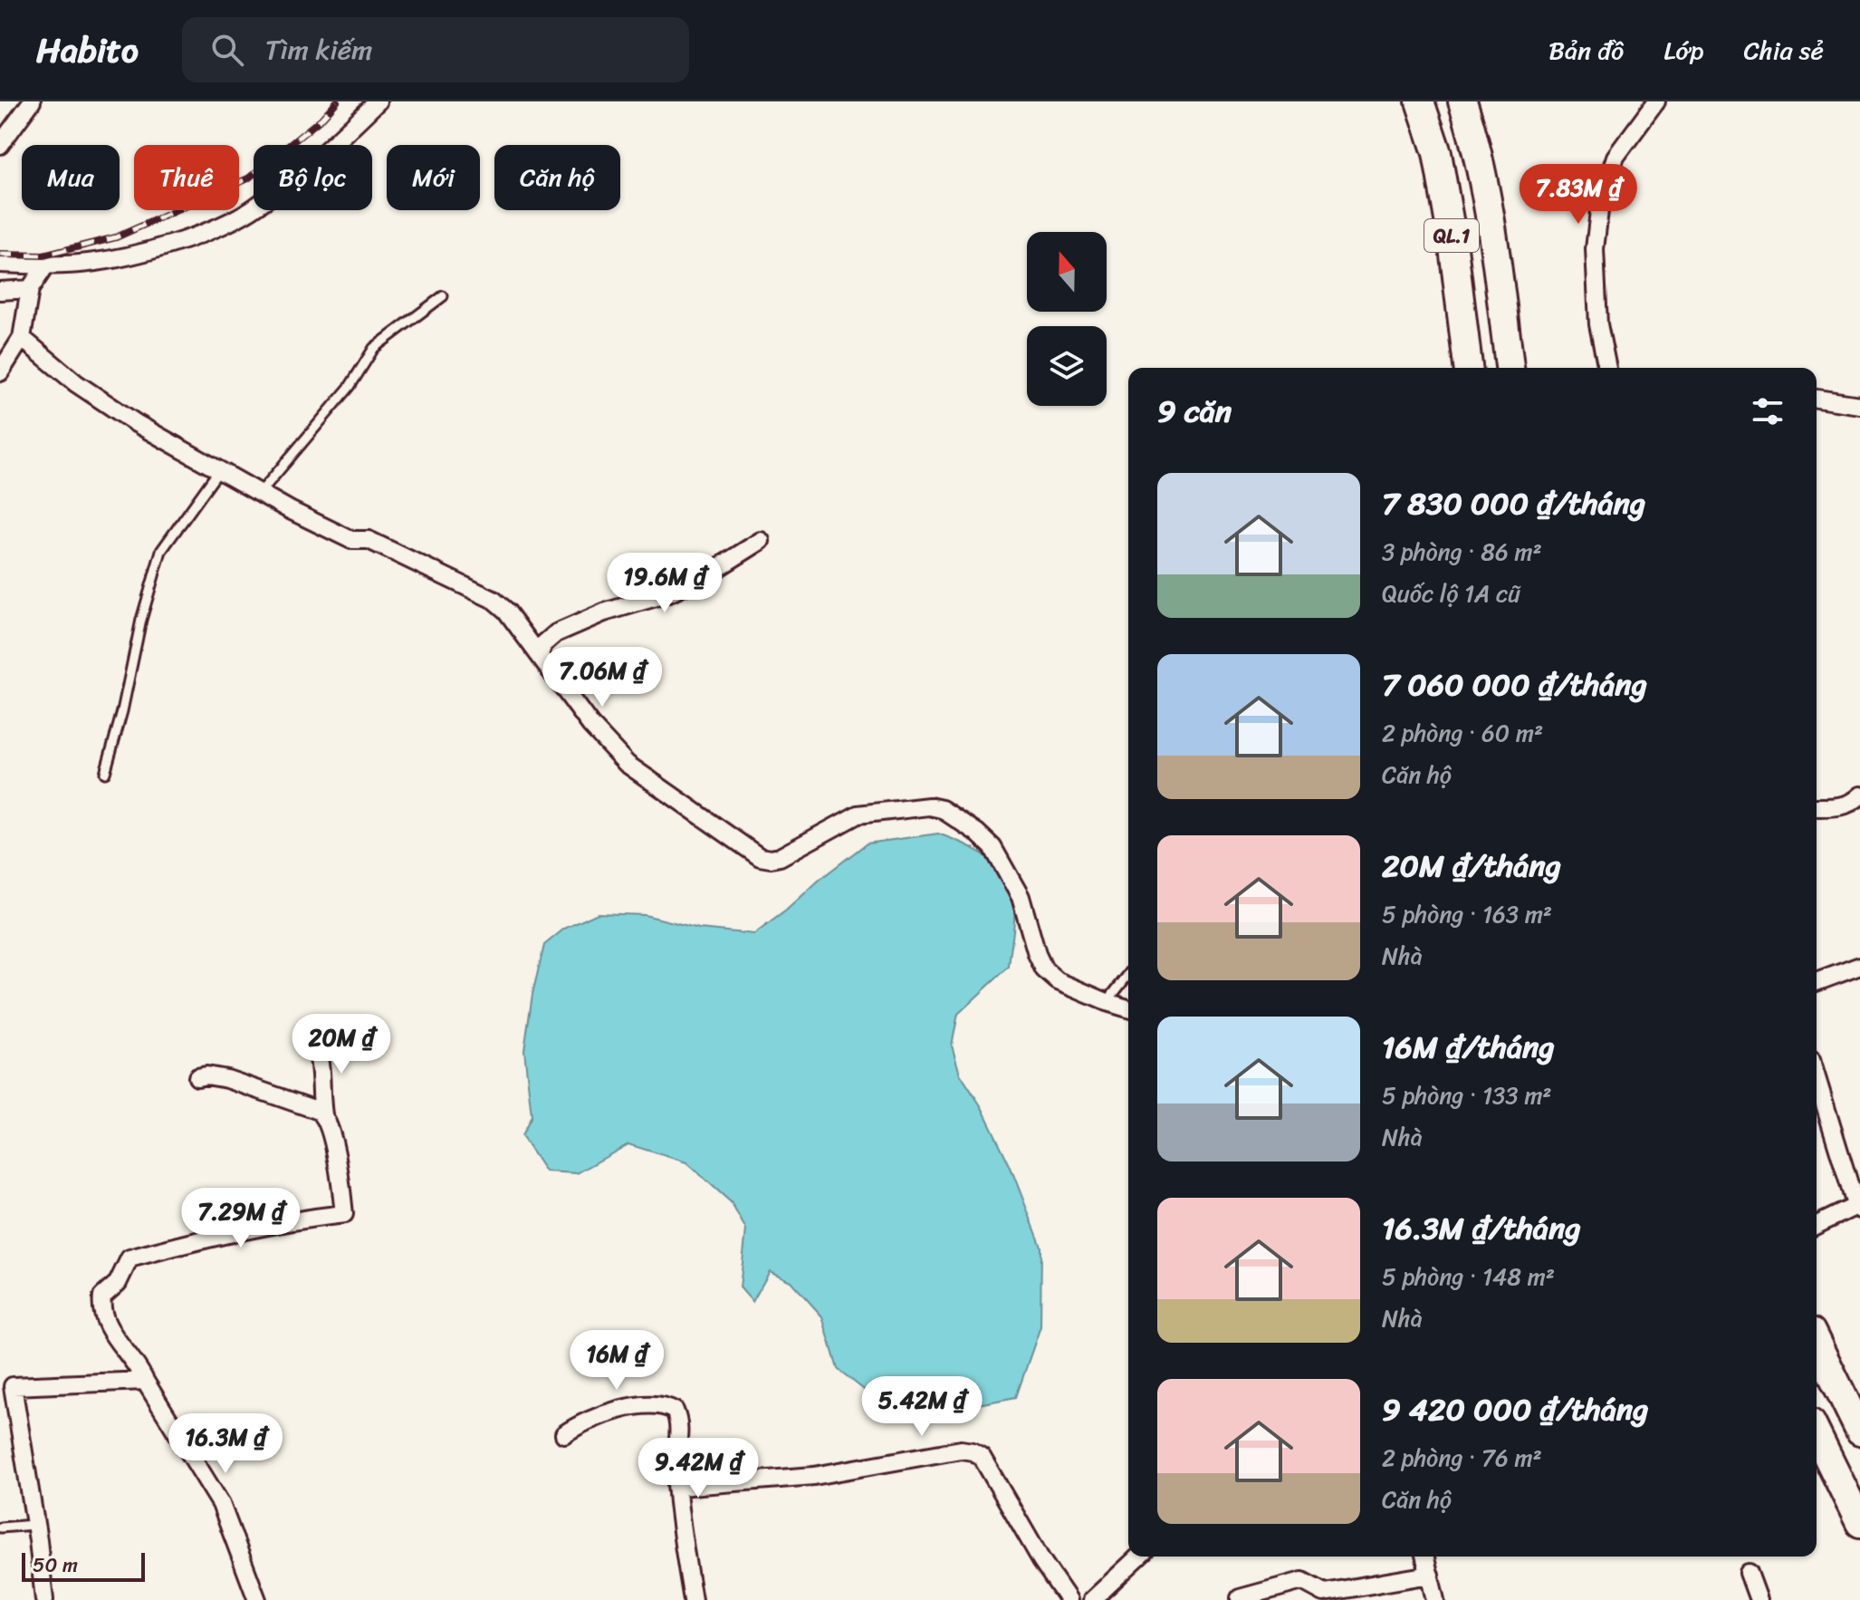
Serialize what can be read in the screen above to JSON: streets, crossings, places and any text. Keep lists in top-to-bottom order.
{
  "streets": {
    "main road": ["QL.1"]
  },
  "scale_bar": "50 m",
  "north": "top",
  "page": {
    "header": "Habito",
    "search": "Tìm kiếm",
    "nav": ["Bản đồ", "Lớp", "Chia sẻ"],
    "chip": [
      "Mua",
      "Thuê",
      "Bộ lọc",
      "Mới",
      "Căn hộ"
    ],
    "price": [
      "7.83M ₫",
      "19.6M ₫",
      "7.06M ₫",
      "20M ₫",
      "7.29M ₫",
      "16M ₫",
      "5.42M ₫",
      "16.3M ₫",
      "9.42M ₫"
    ],
    "heading": "9 căn",
    "list": [
      {
        "name": "7 830 000 ₫/tháng",
        "note": "3 phòng · 86 m² · Quốc lộ 1A cũ"
      },
      {
        "name": "7 060 000 ₫/tháng",
        "note": "2 phòng · 60 m² · Căn hộ"
      },
      {
        "name": "20M ₫/tháng",
        "note": "5 phòng · 163 m² · Nhà"
      },
      {
        "name": "16M ₫/tháng",
        "note": "5 phòng · 133 m² · Nhà"
      },
      {
        "name": "16.3M ₫/tháng",
        "note": "5 phòng · 148 m² · Nhà"
      },
      {
        "name": "9 420 000 ₫/tháng",
        "note": "2 phòng · 76 m² · Căn hộ"
      }
    ],
    "scale": "50 m"
  }
}
